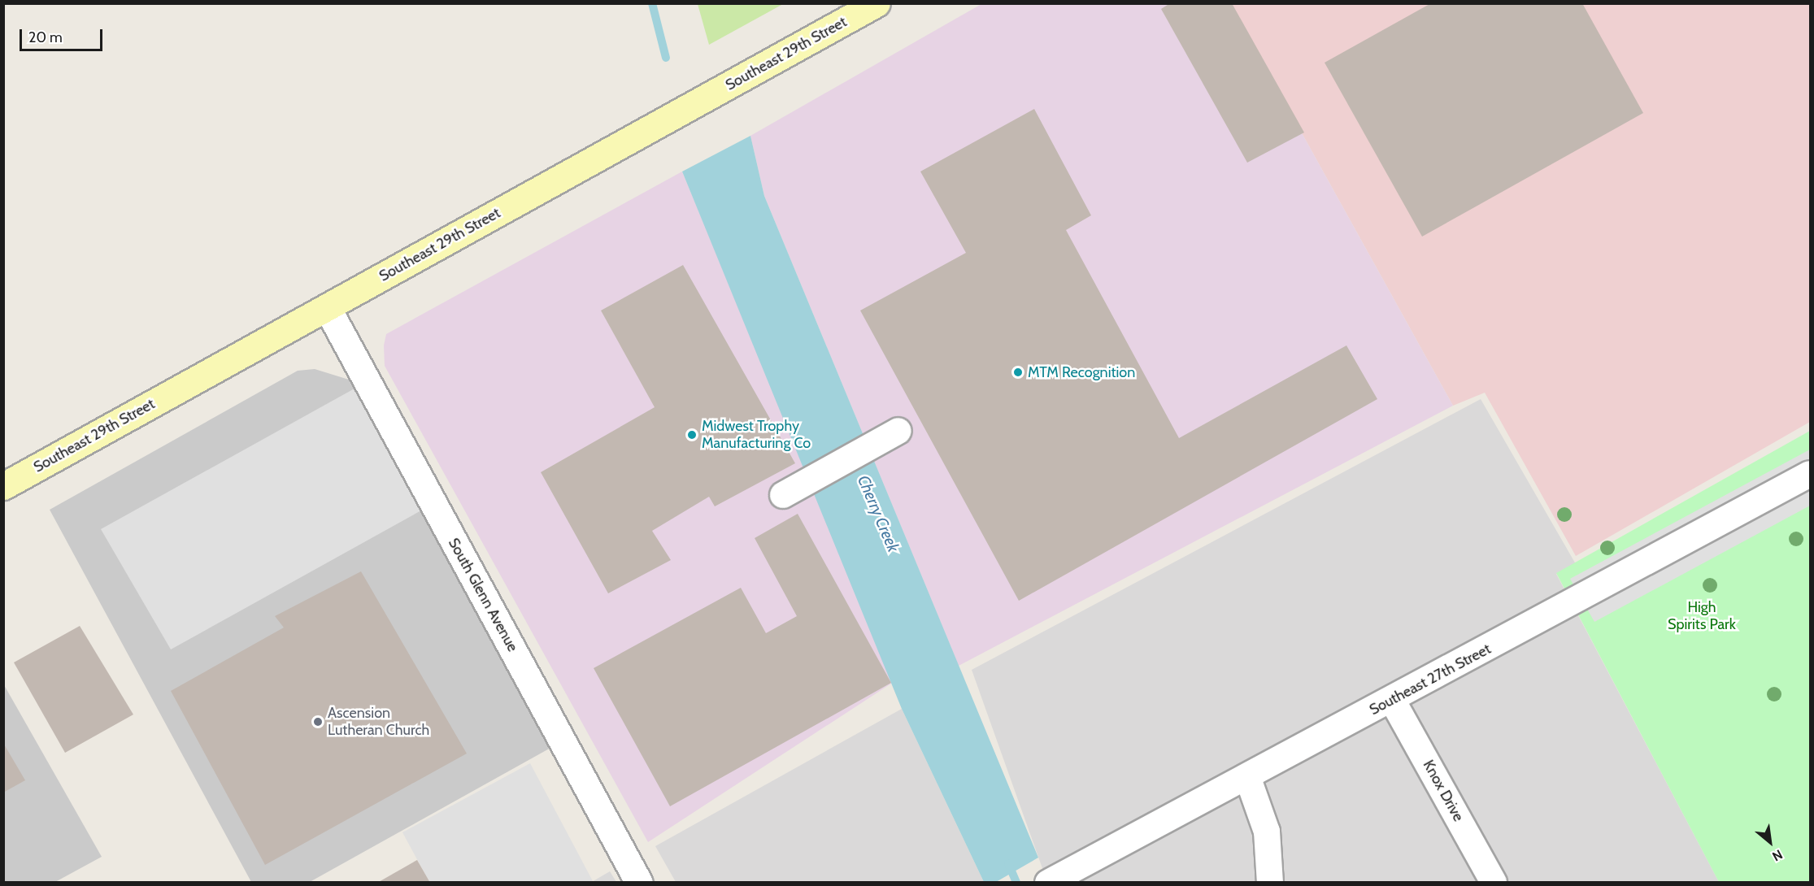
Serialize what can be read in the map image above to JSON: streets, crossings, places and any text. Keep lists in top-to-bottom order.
{
  "streets": {
    "main road": ["Southeast 29th Street"],
    "street": ["South Glenn Avenue", "Southeast 27th Street", "Knox Drive"]
  },
  "crossings": [
    ["Southeast 29th Street", "South Glenn Avenue"],
    ["Southeast 27th Street", "Knox Drive"]
  ],
  "water": ["Cherry Creek"],
  "parks": ["High Spirits Park"],
  "places": ["MTM Recognition", "Midwest Trophy Manufacturing Co", "Ascension Lutheran Church"],
  "scale_bar": "20 m",
  "north": "bottom right"
}
